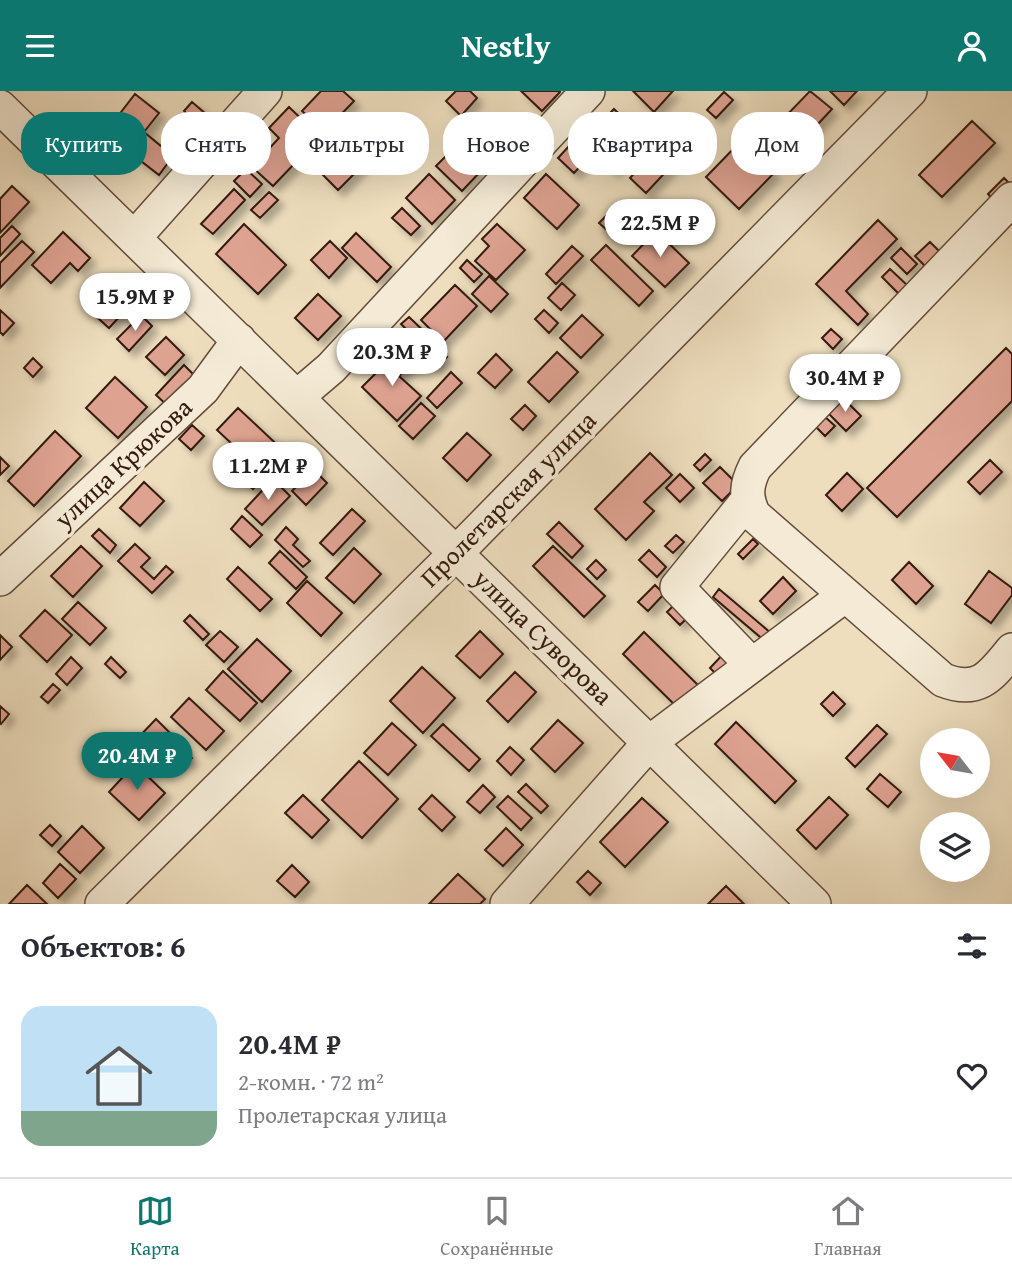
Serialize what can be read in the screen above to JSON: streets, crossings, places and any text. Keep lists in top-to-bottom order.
{
  "streets": {
    "street": ["улица Крюкова", "Пролетарская улица", "улица Суворова"]
  },
  "crossings": [
    ["улица Крюкова", "улица Суворова"],
    ["Пролетарская улица", "улица Суворова"]
  ],
  "north": "top left",
  "page": {
    "header": "Nestly",
    "chip": [
      "Купить",
      "Снять",
      "Фильтры",
      "Новое",
      "Квартира",
      "Дом"
    ],
    "price": [
      "22.5M ₽",
      "15.9M ₽",
      "20.3M ₽",
      "30.4M ₽",
      "11.2M ₽",
      "20.4M ₽"
    ],
    "heading": "Объектов: 6",
    "list": [
      {
        "name": "20.4M ₽",
        "note": "2-комн. · 72 m² · Пролетарская улица"
      }
    ],
    "tabs": ["Карта", "Сохранённые", "Главная"]
  }
}
